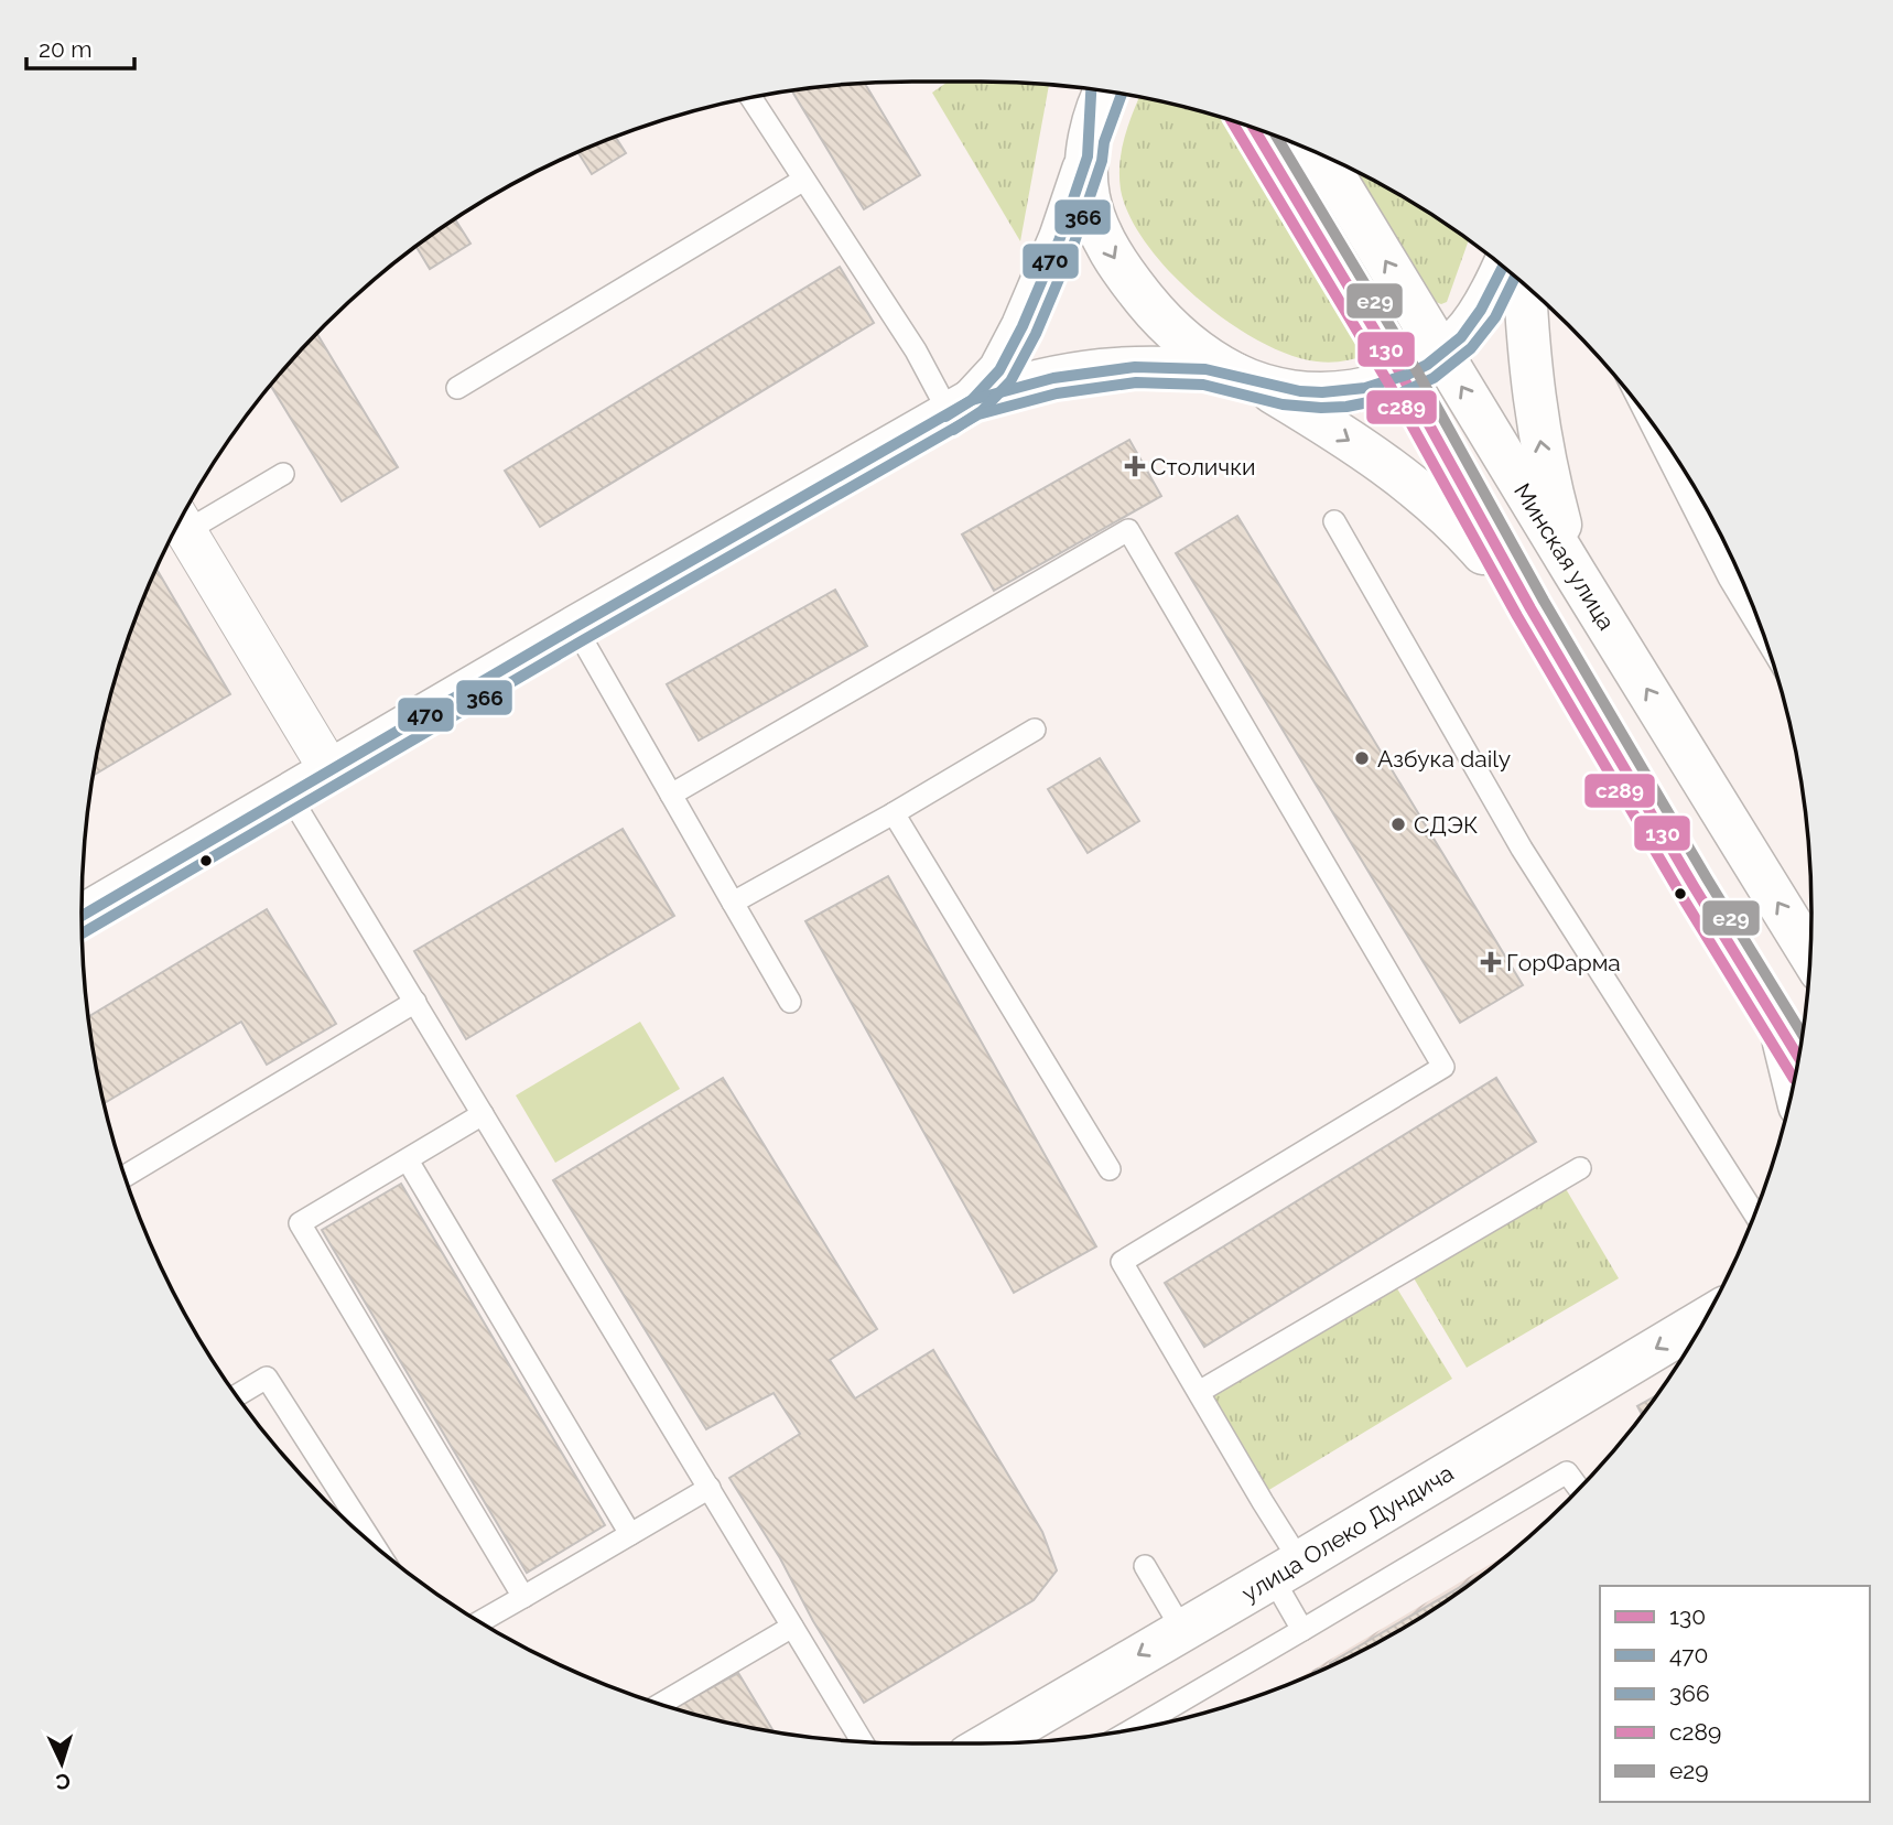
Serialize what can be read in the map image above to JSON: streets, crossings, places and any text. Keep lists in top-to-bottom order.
{
  "streets": {
    "street": ["Минская улица", "улица Олеко Дундича"]
  },
  "one_way": ["улица Олеко Дундича"],
  "places": {
    "health": ["Столички", "ГорФарма"],
    "other": ["Азбука daily", "СДЭК"]
  },
  "lines": [
    "transit line 470",
    "transit line 366",
    "transit line с289",
    "transit line 130",
    "transit line е29"
  ],
  "legend": [
    "130",
    "470",
    "366",
    "с289",
    "е29"
  ],
  "scale_bar": "20 m",
  "north": "bottom"
}
